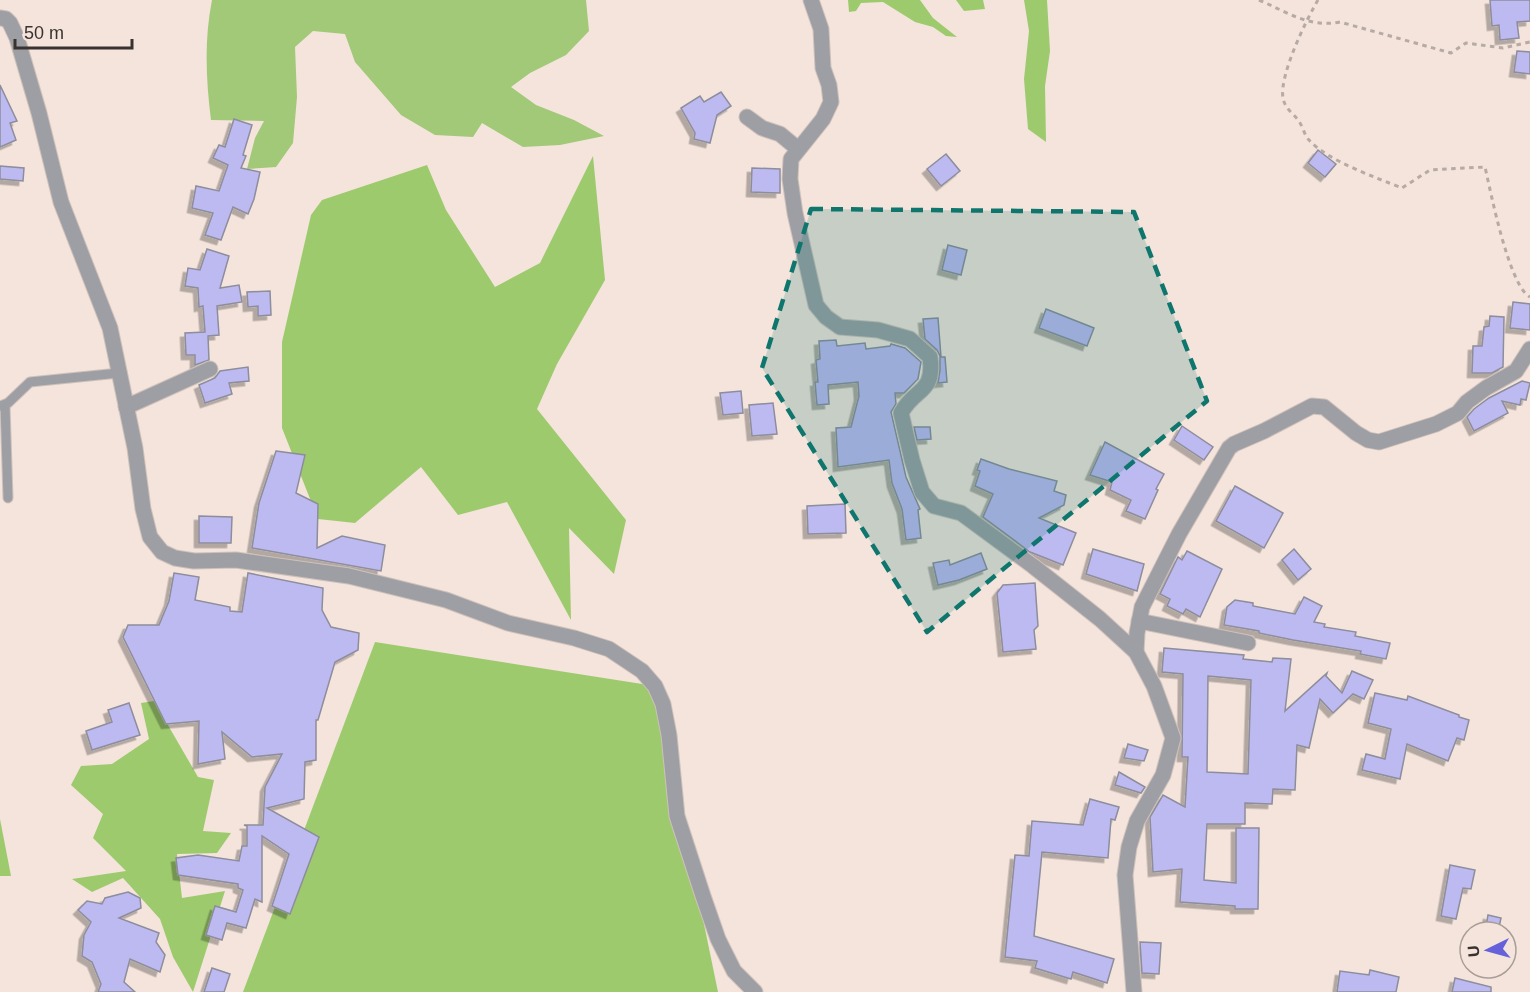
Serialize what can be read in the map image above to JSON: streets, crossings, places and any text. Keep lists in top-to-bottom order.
{
  "scale_bar": "50 m",
  "north": "left"
}
